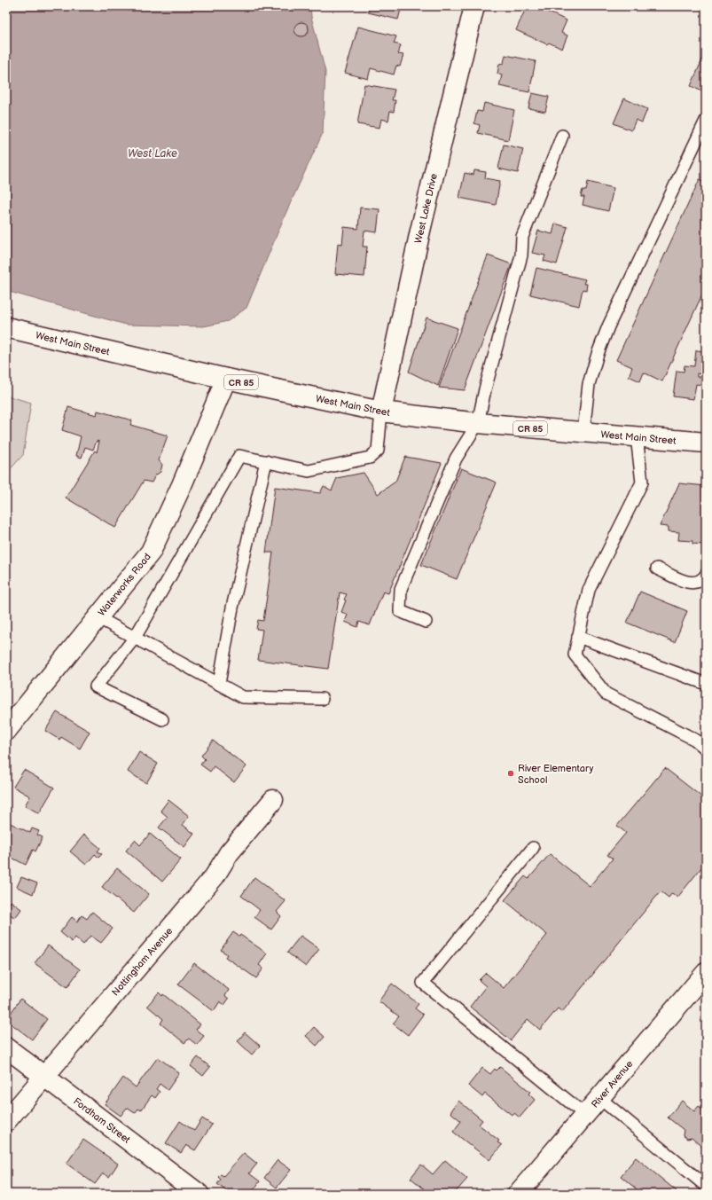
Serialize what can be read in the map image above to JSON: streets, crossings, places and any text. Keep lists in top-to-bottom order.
{
  "streets": {
    "street": [
      "West Lake Drive",
      "West Main Street",
      "CR 85",
      "Waterworks Road",
      "Nottingham Avenue",
      "River Avenue",
      "Fordham Street"
    ]
  },
  "crossings": [
    ["West Lake Drive", "West Main Street"],
    ["West Main Street", "Waterworks Road"],
    ["Nottingham Avenue", "Fordham Street"]
  ],
  "water": ["West Lake"],
  "places": ["River Elementary School"]
}
